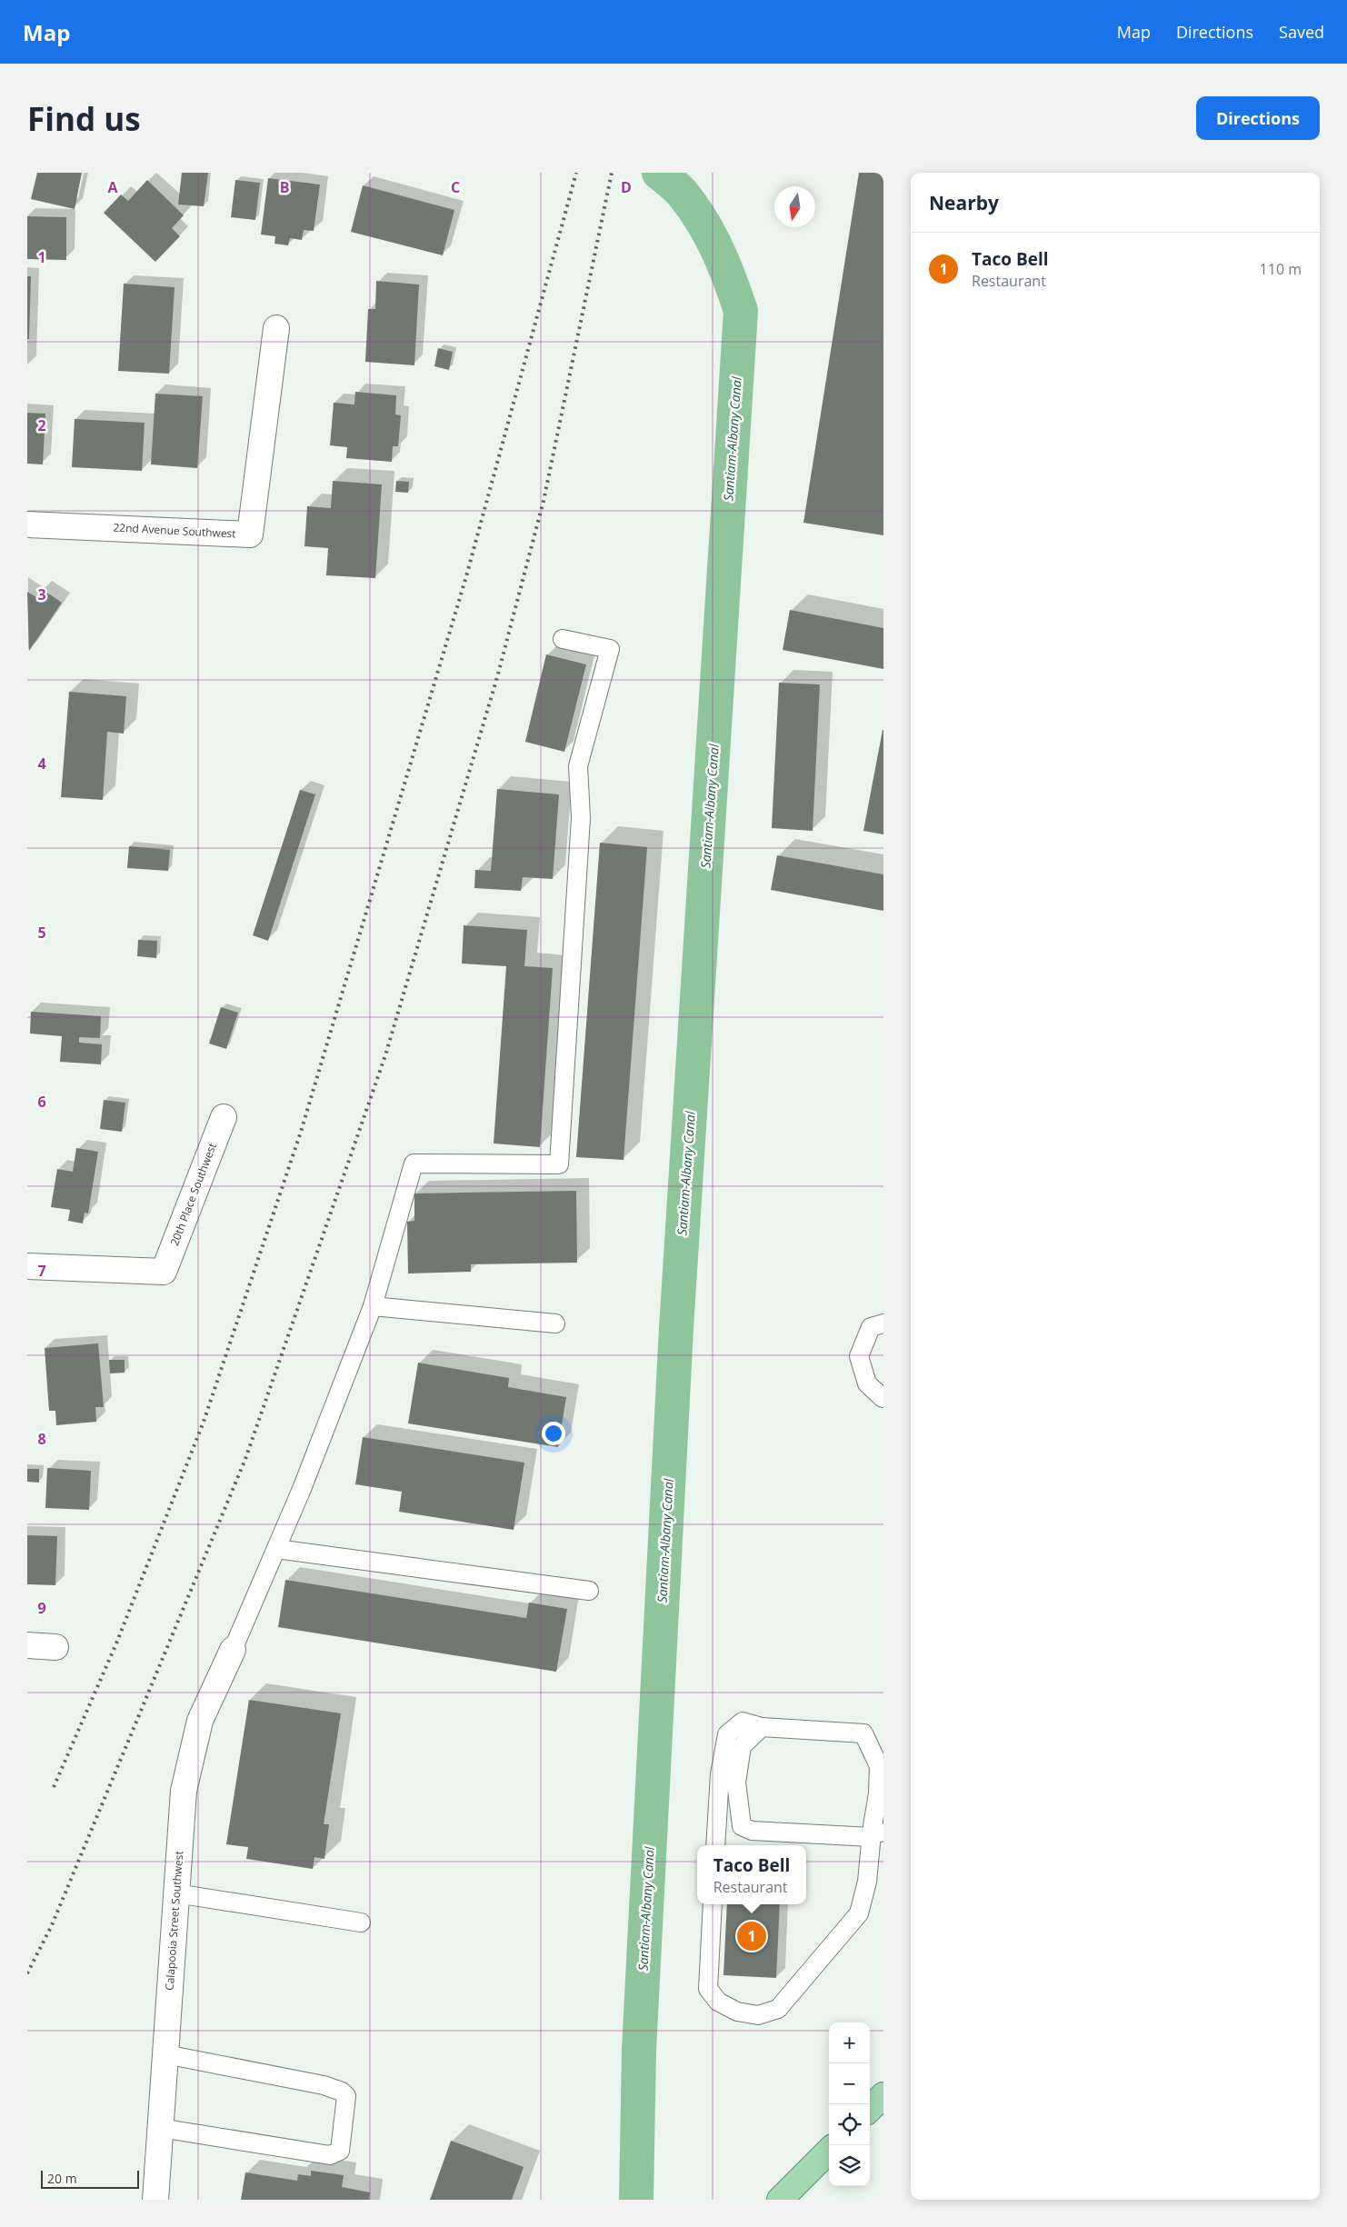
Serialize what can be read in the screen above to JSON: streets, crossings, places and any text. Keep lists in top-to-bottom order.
{
  "streets": {
    "street": ["22nd Avenue Southwest", "20th Place Southwest", "Calapooia Street Southwest"]
  },
  "water": ["Santiam-Albany Canal"],
  "scale_bar": "20 m",
  "north": "bottom",
  "page": {
    "header": "Map",
    "nav": ["Map", "Directions", "Saved"],
    "buttons": "Directions",
    "title": "Find us",
    "heading": "Nearby",
    "list": [
      {
        "mark": "1",
        "name": "Taco Bell",
        "note": "Restaurant",
        "value": "110 m"
      }
    ],
    "popup": ["Taco Bell", "Restaurant"],
    "pins": "1",
    "map_buttons": ["+", "−"],
    "scale": "20 m"
  },
  "grid": {
    "columns": [
      "A",
      "B",
      "C",
      "D"
    ],
    "rows": [
      "1",
      "2",
      "3",
      "4",
      "5",
      "6",
      "7",
      "8",
      "9"
    ]
  }
}
